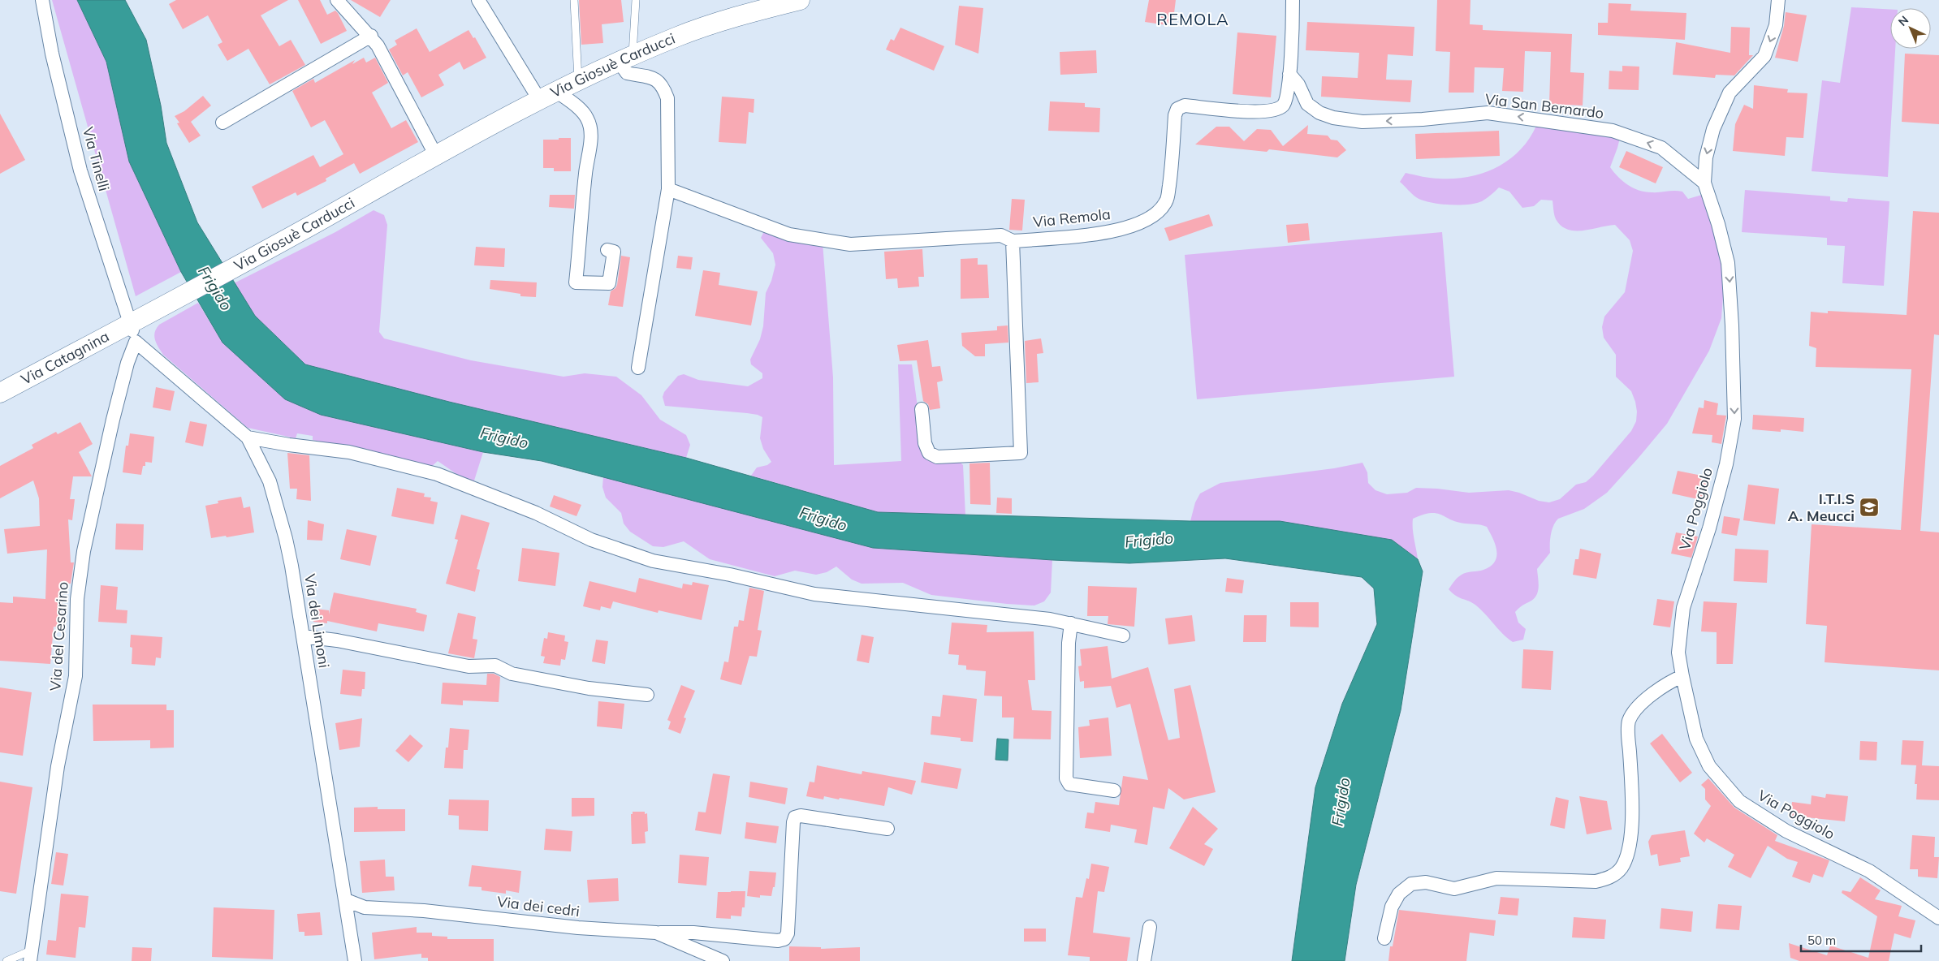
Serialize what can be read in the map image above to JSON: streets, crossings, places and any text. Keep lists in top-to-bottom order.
{
  "streets": {
    "main road": ["Via Giosuè Carducci", "Via Catagnina"],
    "street": [
      "Via San Bernardo",
      "Via Tinelli",
      "Via Remola",
      "Via Poggiolo",
      "Via dei Limoni",
      "Via del Cesarino",
      "Via dei cedri"
    ]
  },
  "crossings": [
    ["Via Giosuè Carducci", "Via Tinelli"],
    ["Via Giosuè Carducci", "Via Catagnina"],
    ["Via San Bernardo", "Via Remola"],
    ["Via San Bernardo", "Via Poggiolo"],
    ["Via Tinelli", "Via Catagnina"],
    ["Via Tinelli", "Via dei Limoni"],
    ["Via Tinelli", "Via del Cesarino"],
    ["Via dei Limoni", "Via del Cesarino"],
    ["Via dei Limoni", "Via dei cedri"]
  ],
  "one_way": ["Via San Bernardo", "Via Poggiolo"],
  "districts": ["REMOLA"],
  "water": ["Frigido"],
  "places": {
    "school or university": ["I.T.I.S A. Meucci"]
  },
  "scale_bar": "50 m",
  "north": "top left"
}
